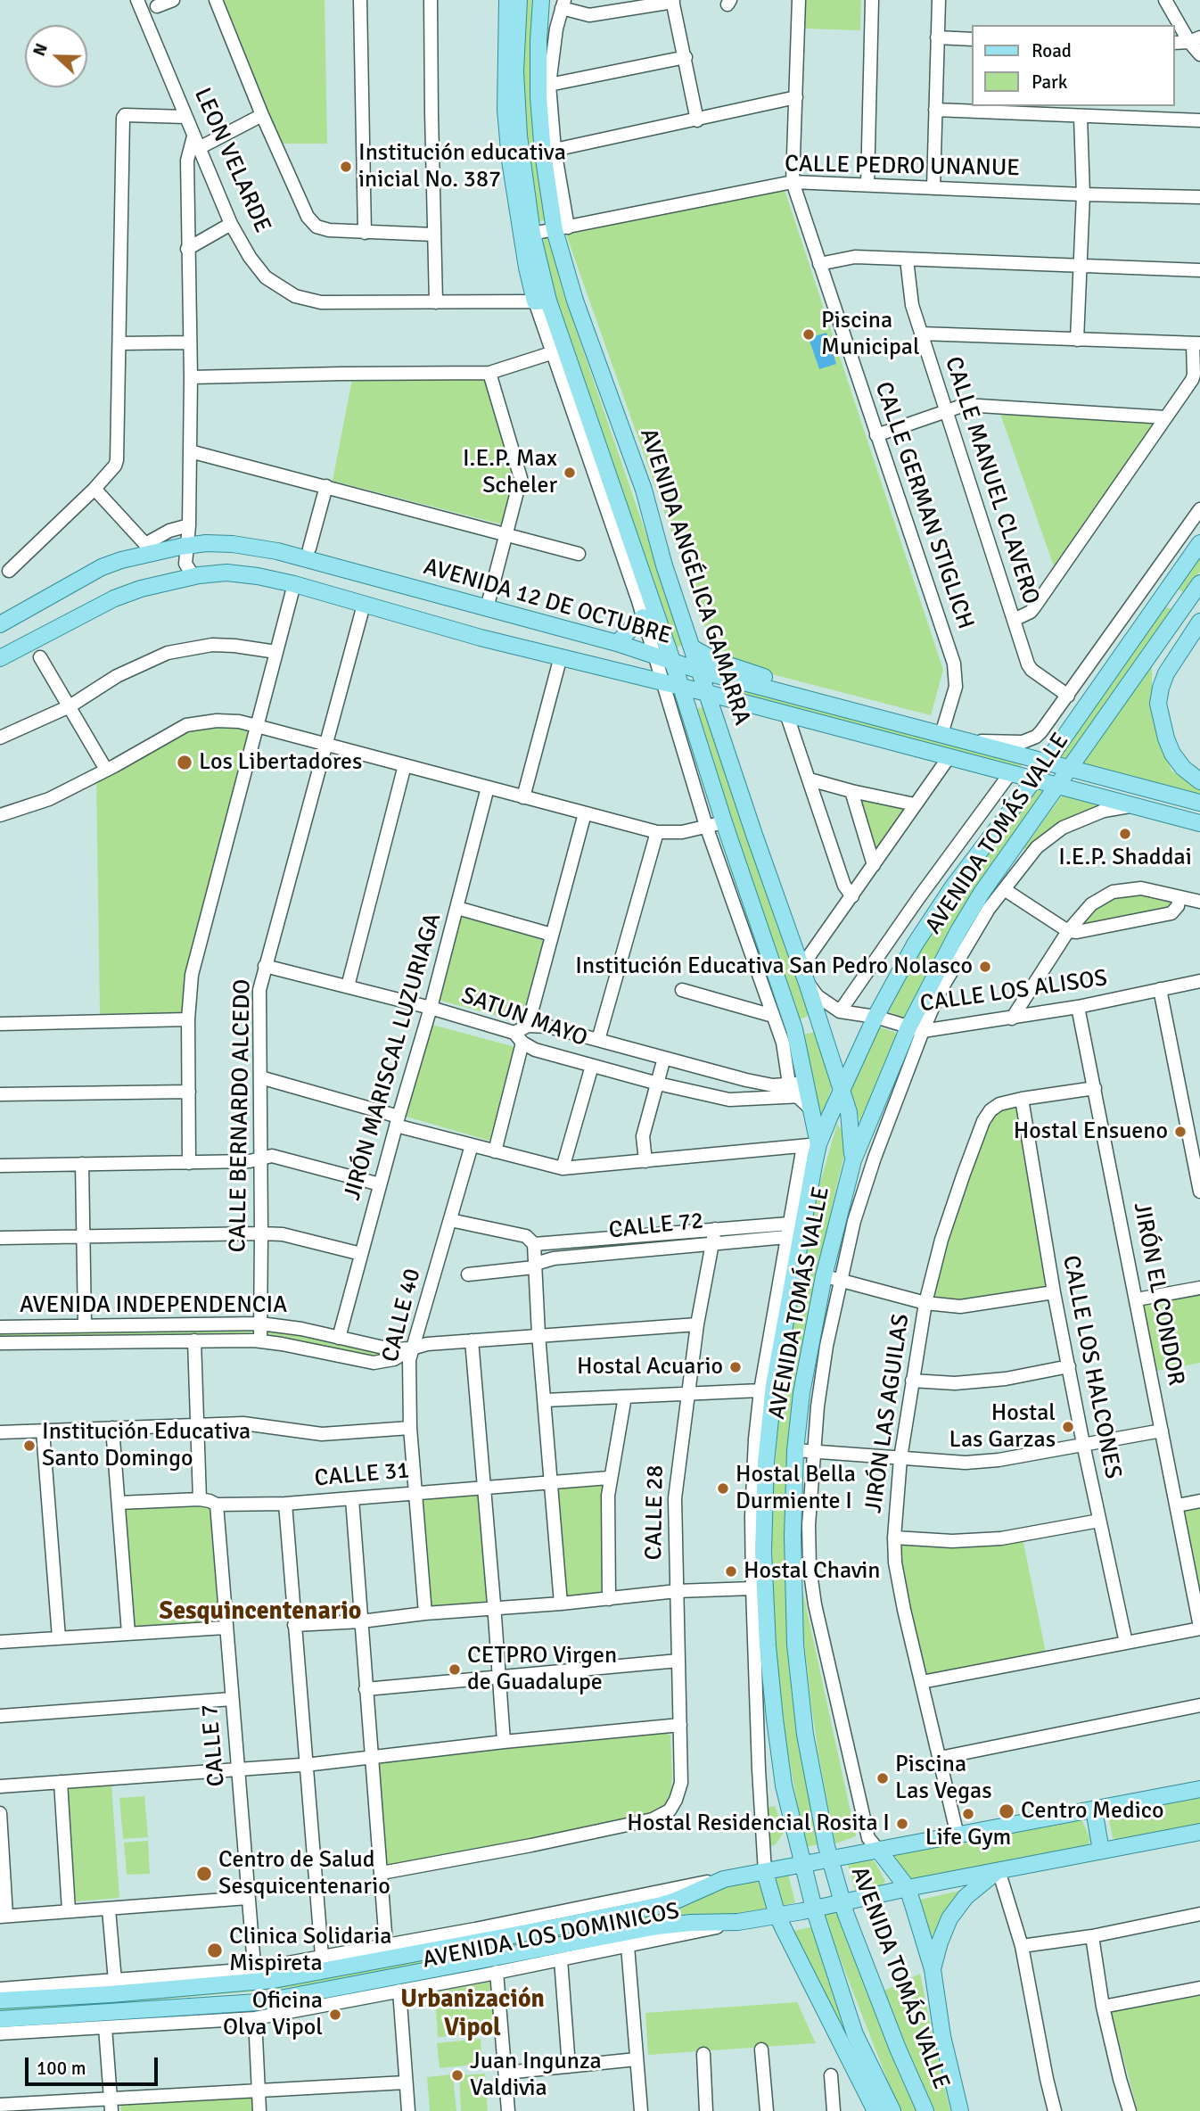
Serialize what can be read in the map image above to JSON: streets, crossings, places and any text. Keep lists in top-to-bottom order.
{
  "streets": {
    "main road": [
      "AVENIDA ANGÉLICA GAMARRA",
      "AVENIDA 12 DE OCTUBRE",
      "AVENIDA TOMÁS VALLE",
      "AVENIDA LOS DOMINICOS"
    ],
    "street": [
      "LEON VELARDE",
      "CALLE PEDRO UNANUE",
      "CALLE MANUEL CLAVERO",
      "CALLE GERMAN STIGLICH",
      "CALLE LOS ALISOS",
      "SATUN MAYO",
      "JIRÓN MARISCAL LUZURIAGA",
      "CALLE BERNARDO ALCEDO",
      "CALLE 72",
      "JIRÓN EL CONDOR",
      "AVENIDA INDEPENDENCIA",
      "CALLE 40",
      "CALLE LOS HALCONES",
      "JIRÓN LAS AGUILAS",
      "CALLE 31",
      "CALLE 28",
      "CALLE 7"
    ]
  },
  "crossings": [
    ["LEON VELARDE", "AVENIDA ANGÉLICA GAMARRA"],
    ["CALLE PEDRO UNANUE", "CALLE GERMAN STIGLICH"],
    ["CALLE PEDRO UNANUE", "AVENIDA ANGÉLICA GAMARRA"],
    ["CALLE MANUEL CLAVERO", "AVENIDA TOMÁS VALLE"],
    ["CALLE GERMAN STIGLICH", "AVENIDA 12 DE OCTUBRE"],
    ["AVENIDA ANGÉLICA GAMARRA", "AVENIDA 12 DE OCTUBRE"],
    ["AVENIDA ANGÉLICA GAMARRA", "AVENIDA TOMÁS VALLE"],
    ["AVENIDA ANGÉLICA GAMARRA", "CALLE LOS ALISOS"],
    ["AVENIDA ANGÉLICA GAMARRA", "SATUN MAYO"],
    ["AVENIDA 12 DE OCTUBRE", "AVENIDA TOMÁS VALLE"],
    ["AVENIDA 12 DE OCTUBRE", "CALLE BERNARDO ALCEDO"],
    ["AVENIDA TOMÁS VALLE", "CALLE LOS ALISOS"],
    ["AVENIDA TOMÁS VALLE", "CALLE 72"],
    ["AVENIDA TOMÁS VALLE", "AVENIDA LOS DOMINICOS"],
    ["CALLE LOS ALISOS", "JIRÓN EL CONDOR"],
    ["SATUN MAYO", "JIRÓN MARISCAL LUZURIAGA"],
    ["SATUN MAYO", "CALLE BERNARDO ALCEDO"],
    ["JIRÓN MARISCAL LUZURIAGA", "AVENIDA INDEPENDENCIA"],
    ["CALLE BERNARDO ALCEDO", "AVENIDA INDEPENDENCIA"],
    ["CALLE 72", "CALLE 28"],
    ["JIRÓN EL CONDOR", "JIRÓN LAS AGUILAS"],
    ["AVENIDA INDEPENDENCIA", "CALLE 40"],
    ["CALLE 40", "CALLE 31"],
    ["CALLE LOS HALCONES", "JIRÓN LAS AGUILAS"],
    ["JIRÓN LAS AGUILAS", "AVENIDA LOS DOMINICOS"],
    ["CALLE 31", "CALLE 7"],
    ["CALLE 7", "AVENIDA LOS DOMINICOS"]
  ],
  "districts": ["Sesquincentenario", "Urbanización Vipol"],
  "places": [
    "Institución educativa inicial No. 387",
    "Piscina Municipal",
    "I.E.P. Max Scheler",
    "Los Libertadores",
    "I.E.P. Shaddai",
    "Institución Educativa San Pedro Nolasco",
    "Hostal Ensueno",
    "Hostal Acuario",
    "Hostal Las Garzas",
    "Institución Educativa Santo Domingo",
    "Hostal Bella Durmiente I",
    "Hostal Chavin",
    "CETPRO Virgen de Guadalupe",
    "Piscina Las Vegas",
    "Centro Medico",
    "Life Gym",
    "Hostal Residencial Rosita I",
    "Centro de Salud Sesquicentenario",
    "Clinica Solidaria Mispireta",
    "Oficina Olva Vipol",
    "Juan Ingunza Valdivia"
  ],
  "legend": ["Road", "Park"],
  "scale_bar": "100 m",
  "north": "left"
}
